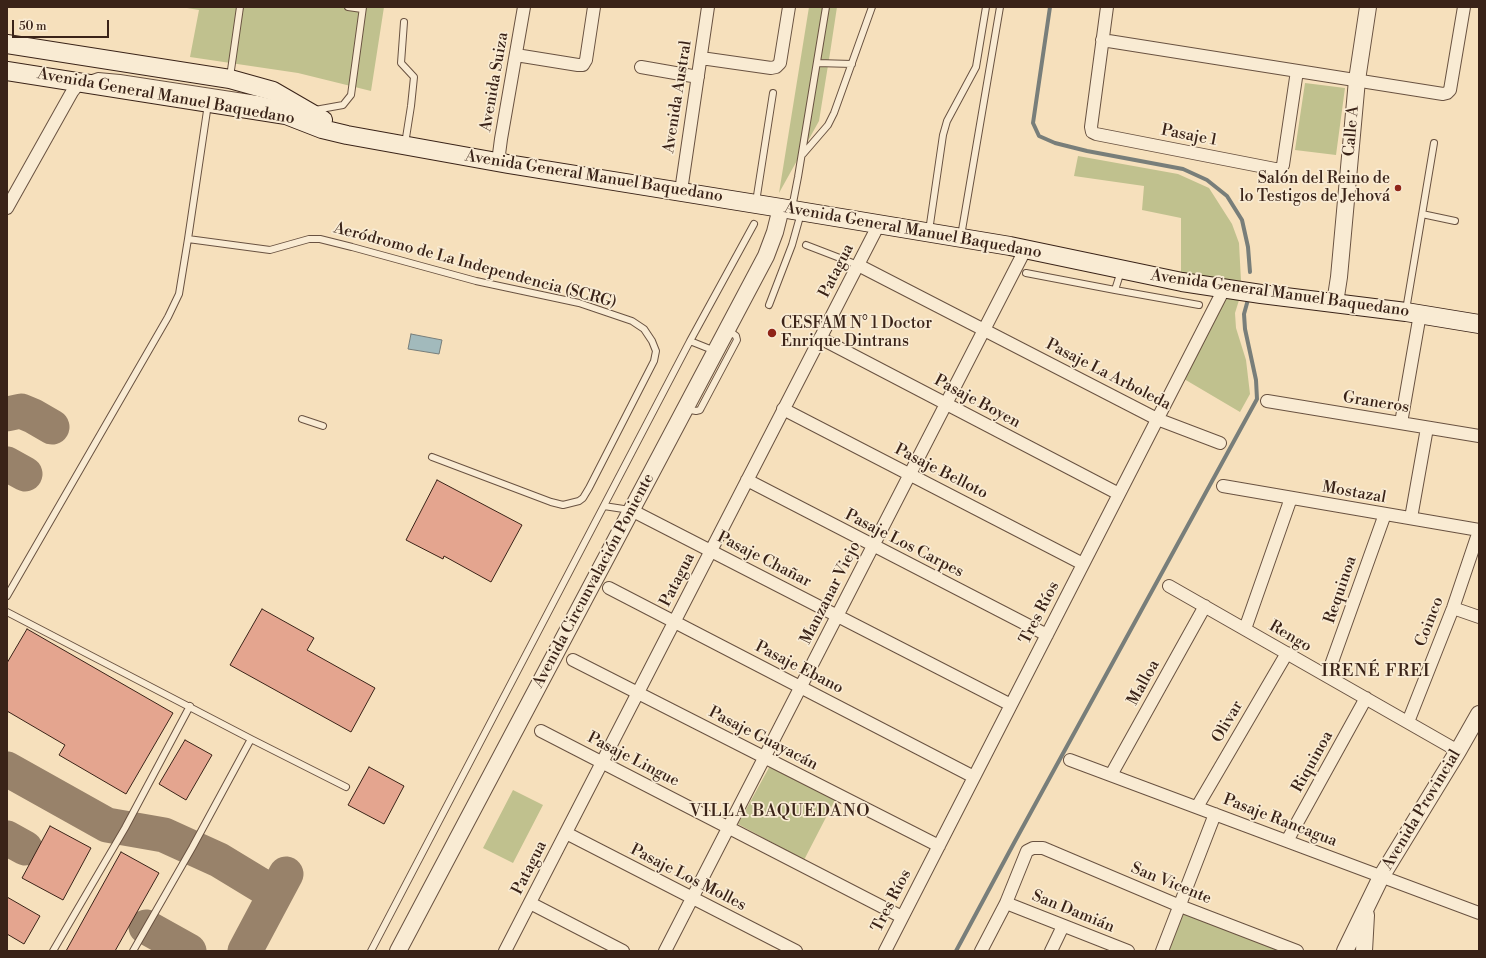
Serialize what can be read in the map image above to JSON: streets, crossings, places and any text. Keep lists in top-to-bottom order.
{
  "streets": {
    "main road": ["Avenida General Manuel Baquedano"],
    "street": [
      "Avenida Suiza",
      "Avenida Austral",
      "Calle A",
      "Pasaje 1",
      "Patagua",
      "Pasaje La Arboleda",
      "Pasaje Boyen",
      "Graneros",
      "Pasaje Belloto",
      "Mostazal",
      "Pasaje Los Carpes",
      "Pasaje Chañar",
      "Avenida Circunvalación Poniente",
      "Requinoa",
      "Manzanar Viejo",
      "Tres Ríos",
      "Coinco",
      "Rengo",
      "Pasaje Ebano",
      "Malloa",
      "Olivar",
      "Pasaje Guayacán",
      "Pasaje Lingue",
      "Riquinoa",
      "Avenida Provincial",
      "Pasaje Rancagua",
      "Pasaje Los Molles",
      "San Vicente",
      "San Damián"
    ],
    "lane": ["Aeródromo de La Independencia (SCRG)"]
  },
  "crossings": [
    ["Avenida Suiza", "Avenida General Manuel Baquedano"],
    ["Avenida General Manuel Baquedano", "Avenida Austral"],
    ["Avenida General Manuel Baquedano", "Calle A"],
    ["Avenida General Manuel Baquedano", "Patagua"],
    ["Avenida General Manuel Baquedano", "Avenida Circunvalación Poniente"],
    ["Avenida General Manuel Baquedano", "Manzanar Viejo"],
    ["Avenida General Manuel Baquedano", "Tres Ríos"],
    ["Patagua", "Pasaje La Arboleda"],
    ["Patagua", "Pasaje Boyen"],
    ["Patagua", "Pasaje Belloto"],
    ["Patagua", "Pasaje Los Carpes"],
    ["Patagua", "Pasaje Chañar"],
    ["Patagua", "Pasaje Ebano"],
    ["Patagua", "Pasaje Guayacán"],
    ["Patagua", "Pasaje Lingue"],
    ["Patagua", "Pasaje Los Molles"],
    ["Pasaje La Arboleda", "Manzanar Viejo"],
    ["Pasaje La Arboleda", "Tres Ríos"],
    ["Pasaje Boyen", "Manzanar Viejo"],
    ["Pasaje Boyen", "Tres Ríos"],
    ["Pasaje Belloto", "Manzanar Viejo"],
    ["Pasaje Belloto", "Tres Ríos"],
    ["Mostazal", "Requinoa"],
    ["Mostazal", "Coinco"],
    ["Pasaje Los Carpes", "Manzanar Viejo"],
    ["Pasaje Los Carpes", "Tres Ríos"],
    ["Pasaje Chañar", "Avenida Circunvalación Poniente"],
    ["Pasaje Chañar", "Manzanar Viejo"],
    ["Pasaje Chañar", "Tres Ríos"],
    ["Requinoa", "Rengo"],
    ["Manzanar Viejo", "Pasaje Ebano"],
    ["Manzanar Viejo", "Pasaje Guayacán"],
    ["Manzanar Viejo", "Pasaje Lingue"],
    ["Manzanar Viejo", "Pasaje Los Molles"],
    ["Tres Ríos", "Pasaje Ebano"],
    ["Tres Ríos", "Pasaje Guayacán"],
    ["Tres Ríos", "Pasaje Lingue"],
    ["Coinco", "Rengo"],
    ["Rengo", "Malloa"],
    ["Rengo", "Olivar"],
    ["Rengo", "Riquinoa"],
    ["Rengo", "Avenida Provincial"],
    ["Malloa", "Pasaje Rancagua"],
    ["Olivar", "Pasaje Rancagua"],
    ["Riquinoa", "Pasaje Rancagua"],
    ["Avenida Provincial", "Pasaje Rancagua"],
    ["San Vicente", "San Damián"]
  ],
  "districts": ["IRENÉ FREI", "VILLA BAQUEDANO"],
  "places": ["Salón del Reino de lo Testigos de Jehová", "CESFAM N° 1 Doctor Enrique Dintrans"],
  "scale_bar": "50 m"
}
